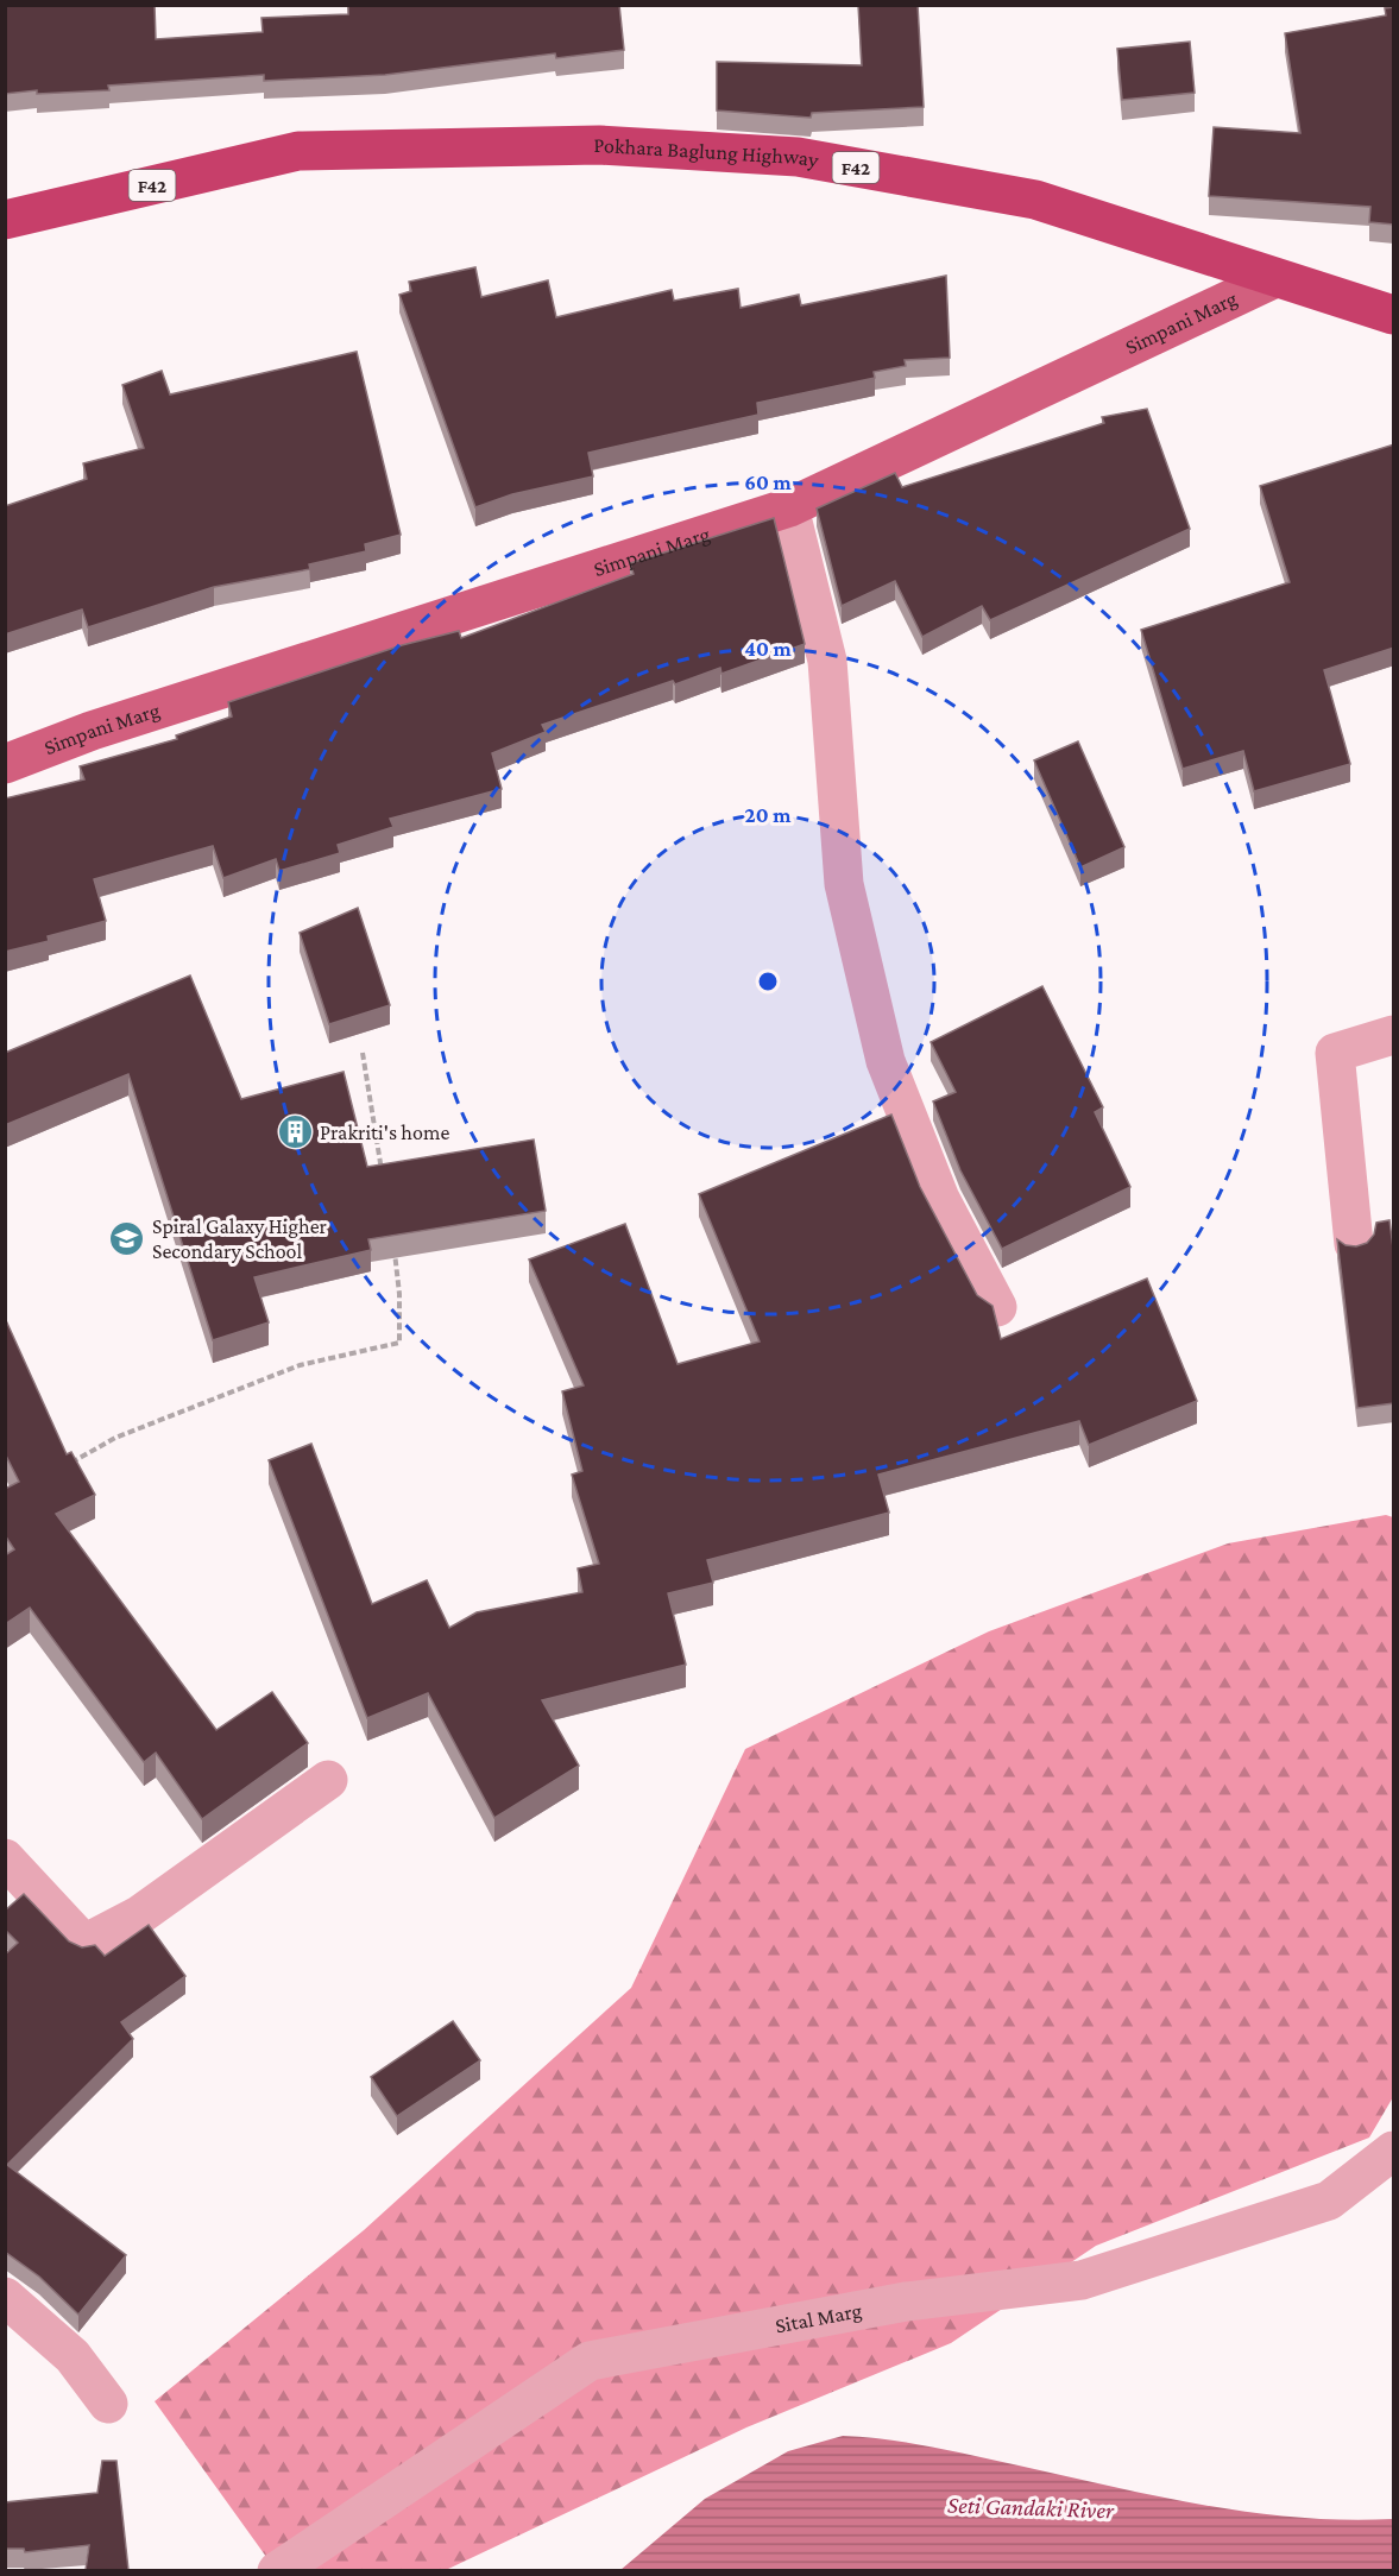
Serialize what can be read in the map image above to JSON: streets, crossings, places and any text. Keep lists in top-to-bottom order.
{
  "streets": {
    "highway": ["Pokhara Baglung Highway", "F42"],
    "main road": ["Simpani Marg"],
    "street": ["Sital Marg"]
  },
  "crossings": [
    ["Pokhara Baglung Highway", "Simpani Marg"]
  ],
  "water": ["Seti Gandaki River"],
  "places": {
    "building": ["Prakriti's home"],
    "school or university": ["Spiral Galaxy Higher Secondary School"]
  },
  "rings": ["60 m", "40 m", "20 m"]
}
